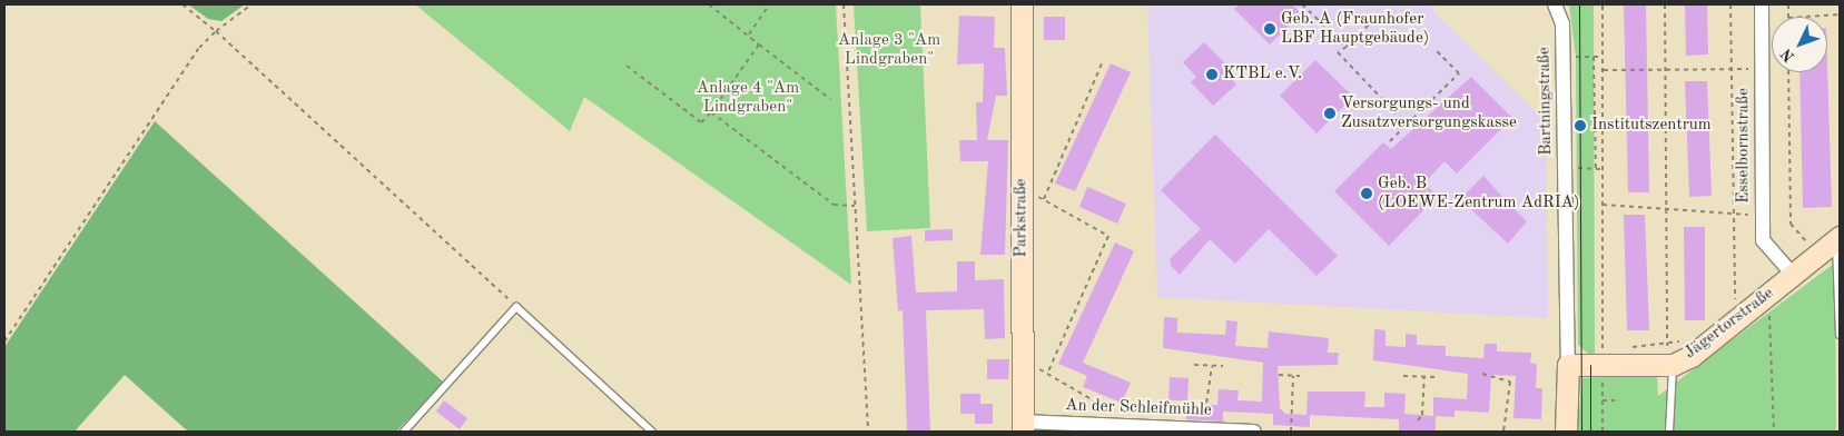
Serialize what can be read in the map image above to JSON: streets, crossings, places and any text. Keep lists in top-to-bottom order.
{
  "streets": {
    "street": [
      "Bartningstraße",
      "Esselbornstraße",
      "Parkstraße",
      "Jägertorstraße",
      "An der Schleifmühle"
    ]
  },
  "crossings": [
    ["Bartningstraße", "Jägertorstraße"],
    ["Esselbornstraße", "Jägertorstraße"],
    ["Parkstraße", "An der Schleifmühle"]
  ],
  "parks": ["Anlage 3 \"Am Lindgraben\"", "Anlage 4 \"Am Lindgraben\""],
  "places": [
    "Geb. A (Fraunhofer LBF Hauptgebäude)",
    "KTBL e.V.",
    "Versorgungs- und Zusatzversorgungskasse",
    "Institutszentrum",
    "Geb. B (LOEWE-Zentrum AdRIA)"
  ],
  "north": "bottom left"
}
